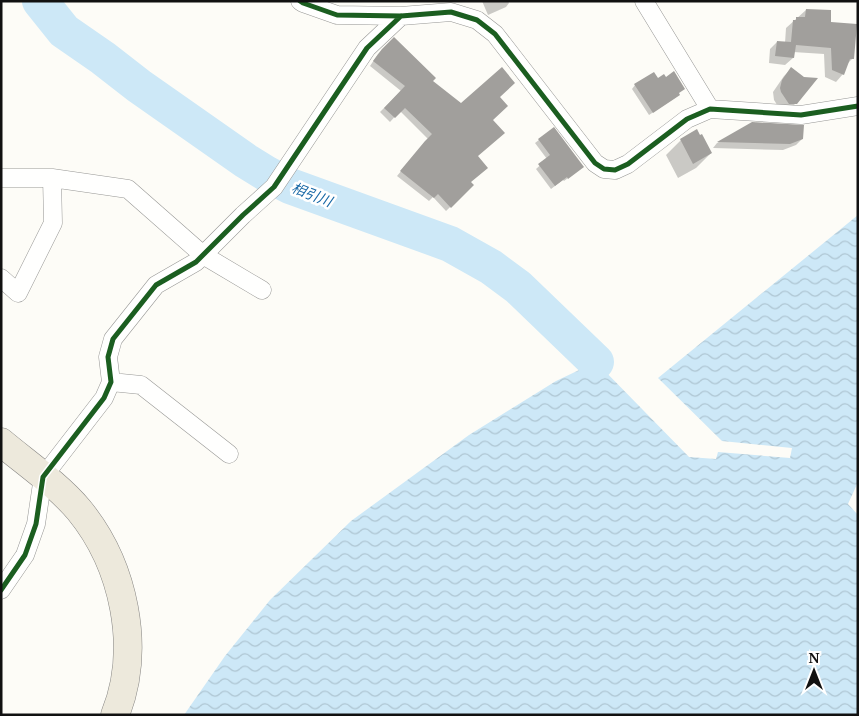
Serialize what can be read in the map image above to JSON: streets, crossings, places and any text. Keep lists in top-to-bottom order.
{
  "water": ["相引川"],
  "north": "top"
}
